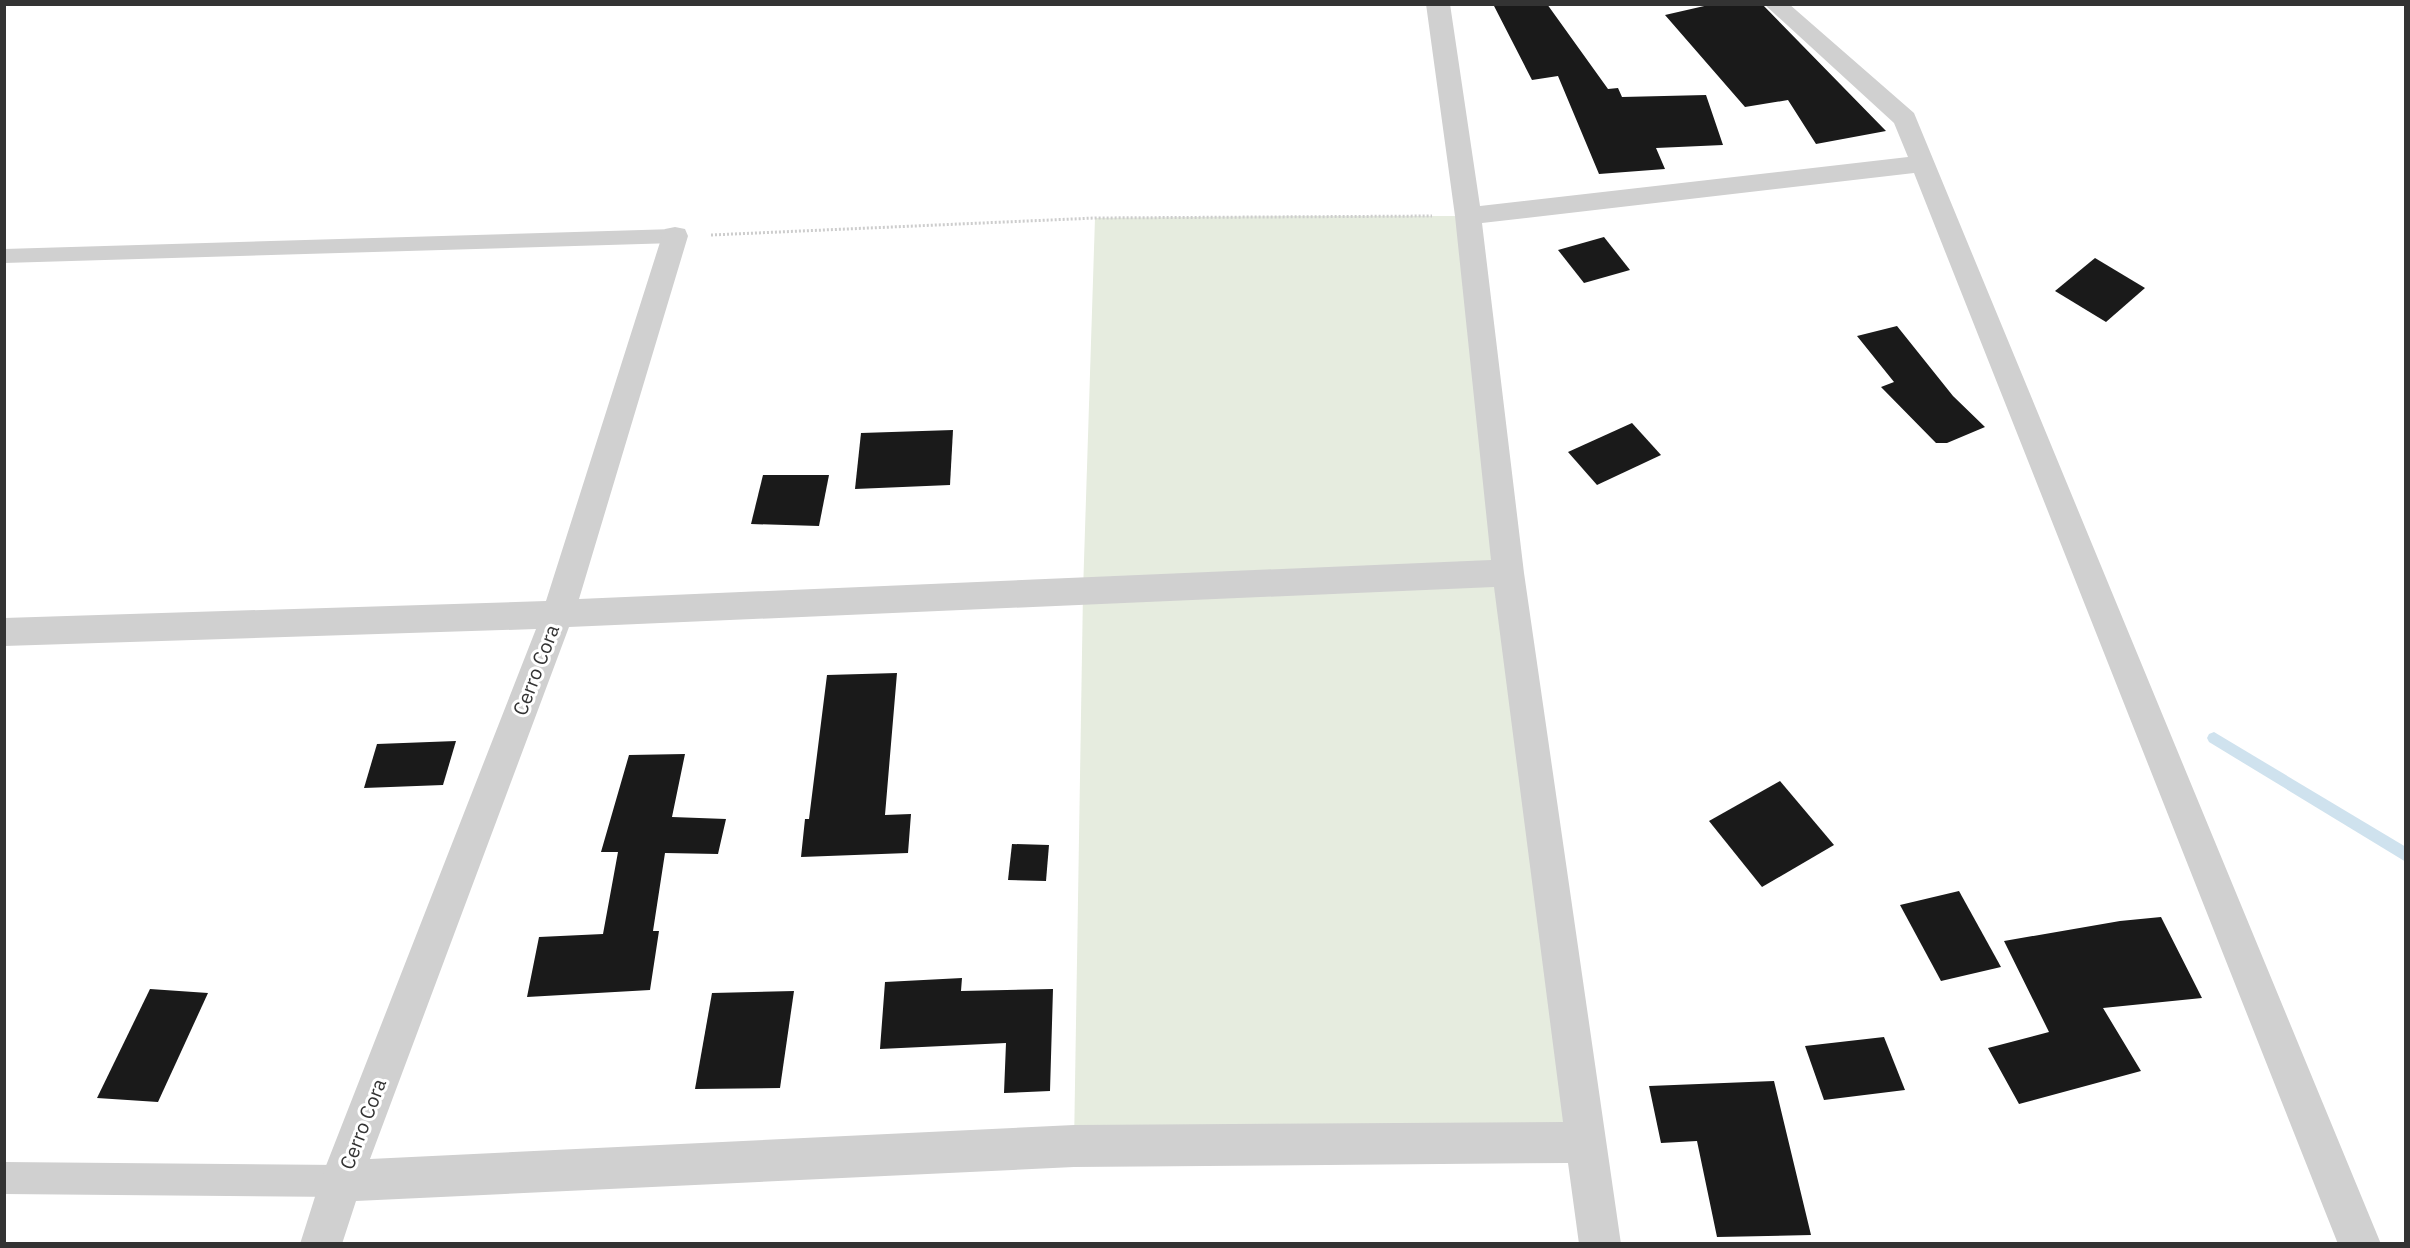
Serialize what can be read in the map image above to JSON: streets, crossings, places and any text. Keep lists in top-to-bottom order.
{
  "streets": {
    "street": ["Cerro Cora"]
  }
}
